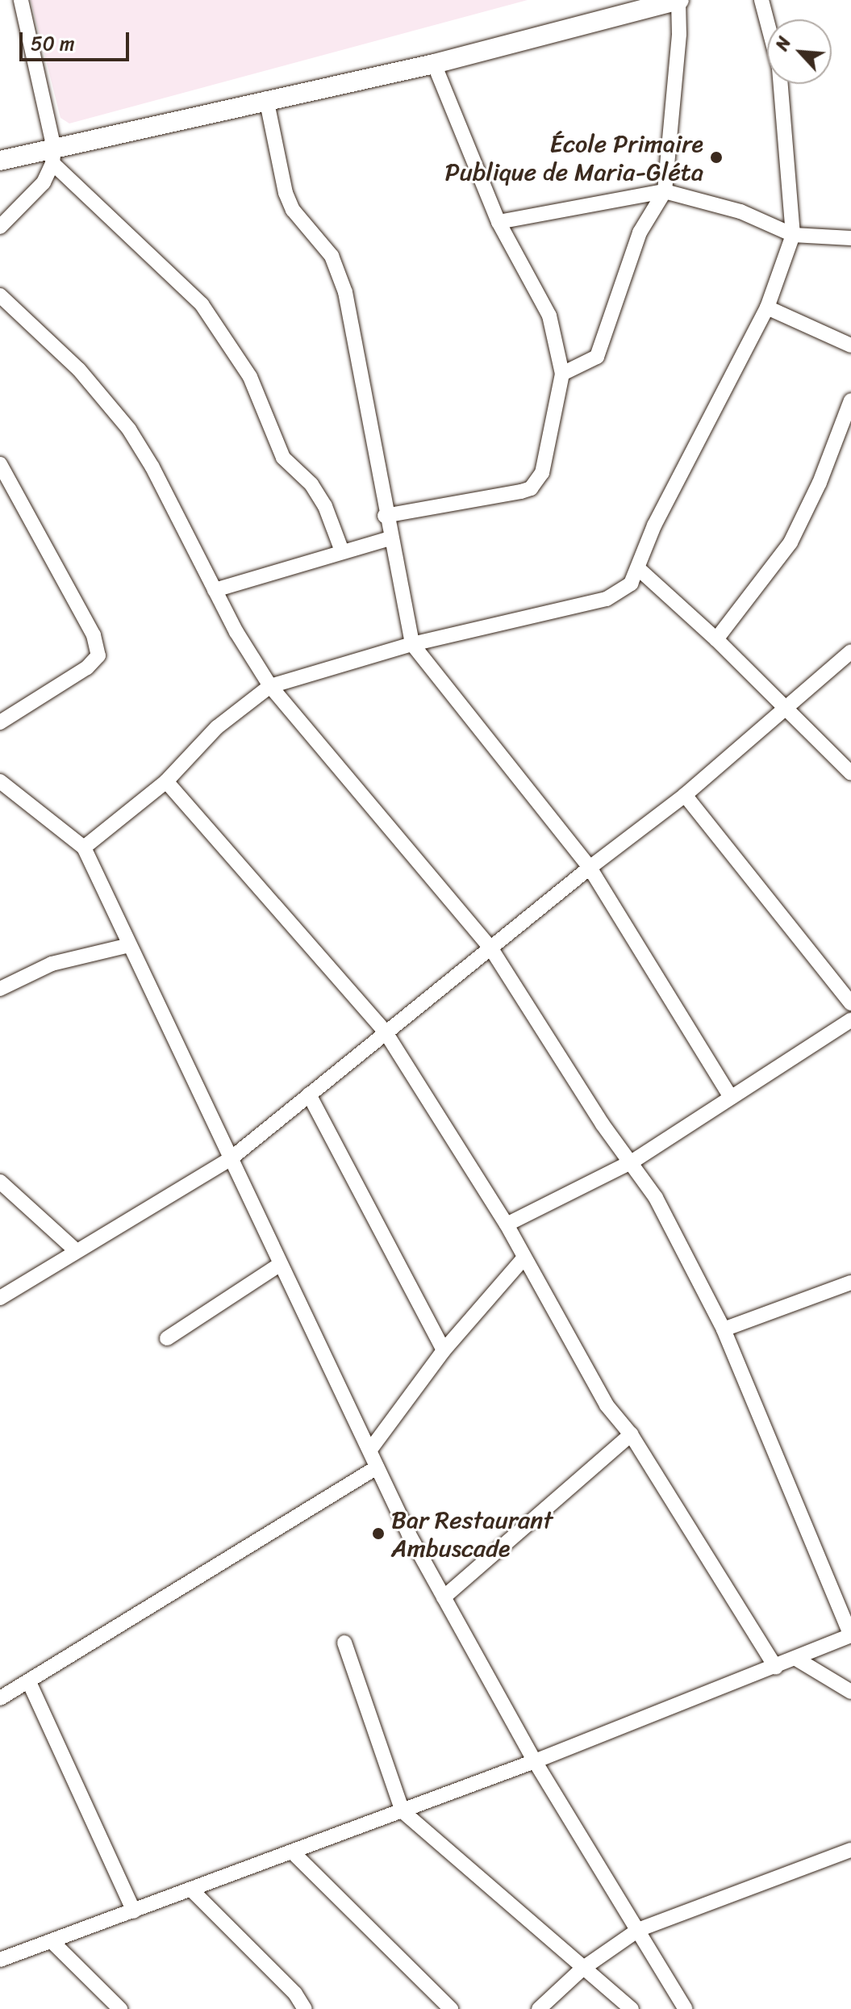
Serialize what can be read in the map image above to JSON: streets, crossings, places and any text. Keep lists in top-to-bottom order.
{
  "places": ["École Primaire Publique de Maria-Gléta", "Bar Restaurant Ambuscade"],
  "scale_bar": "50 m",
  "north": "top left"
}
